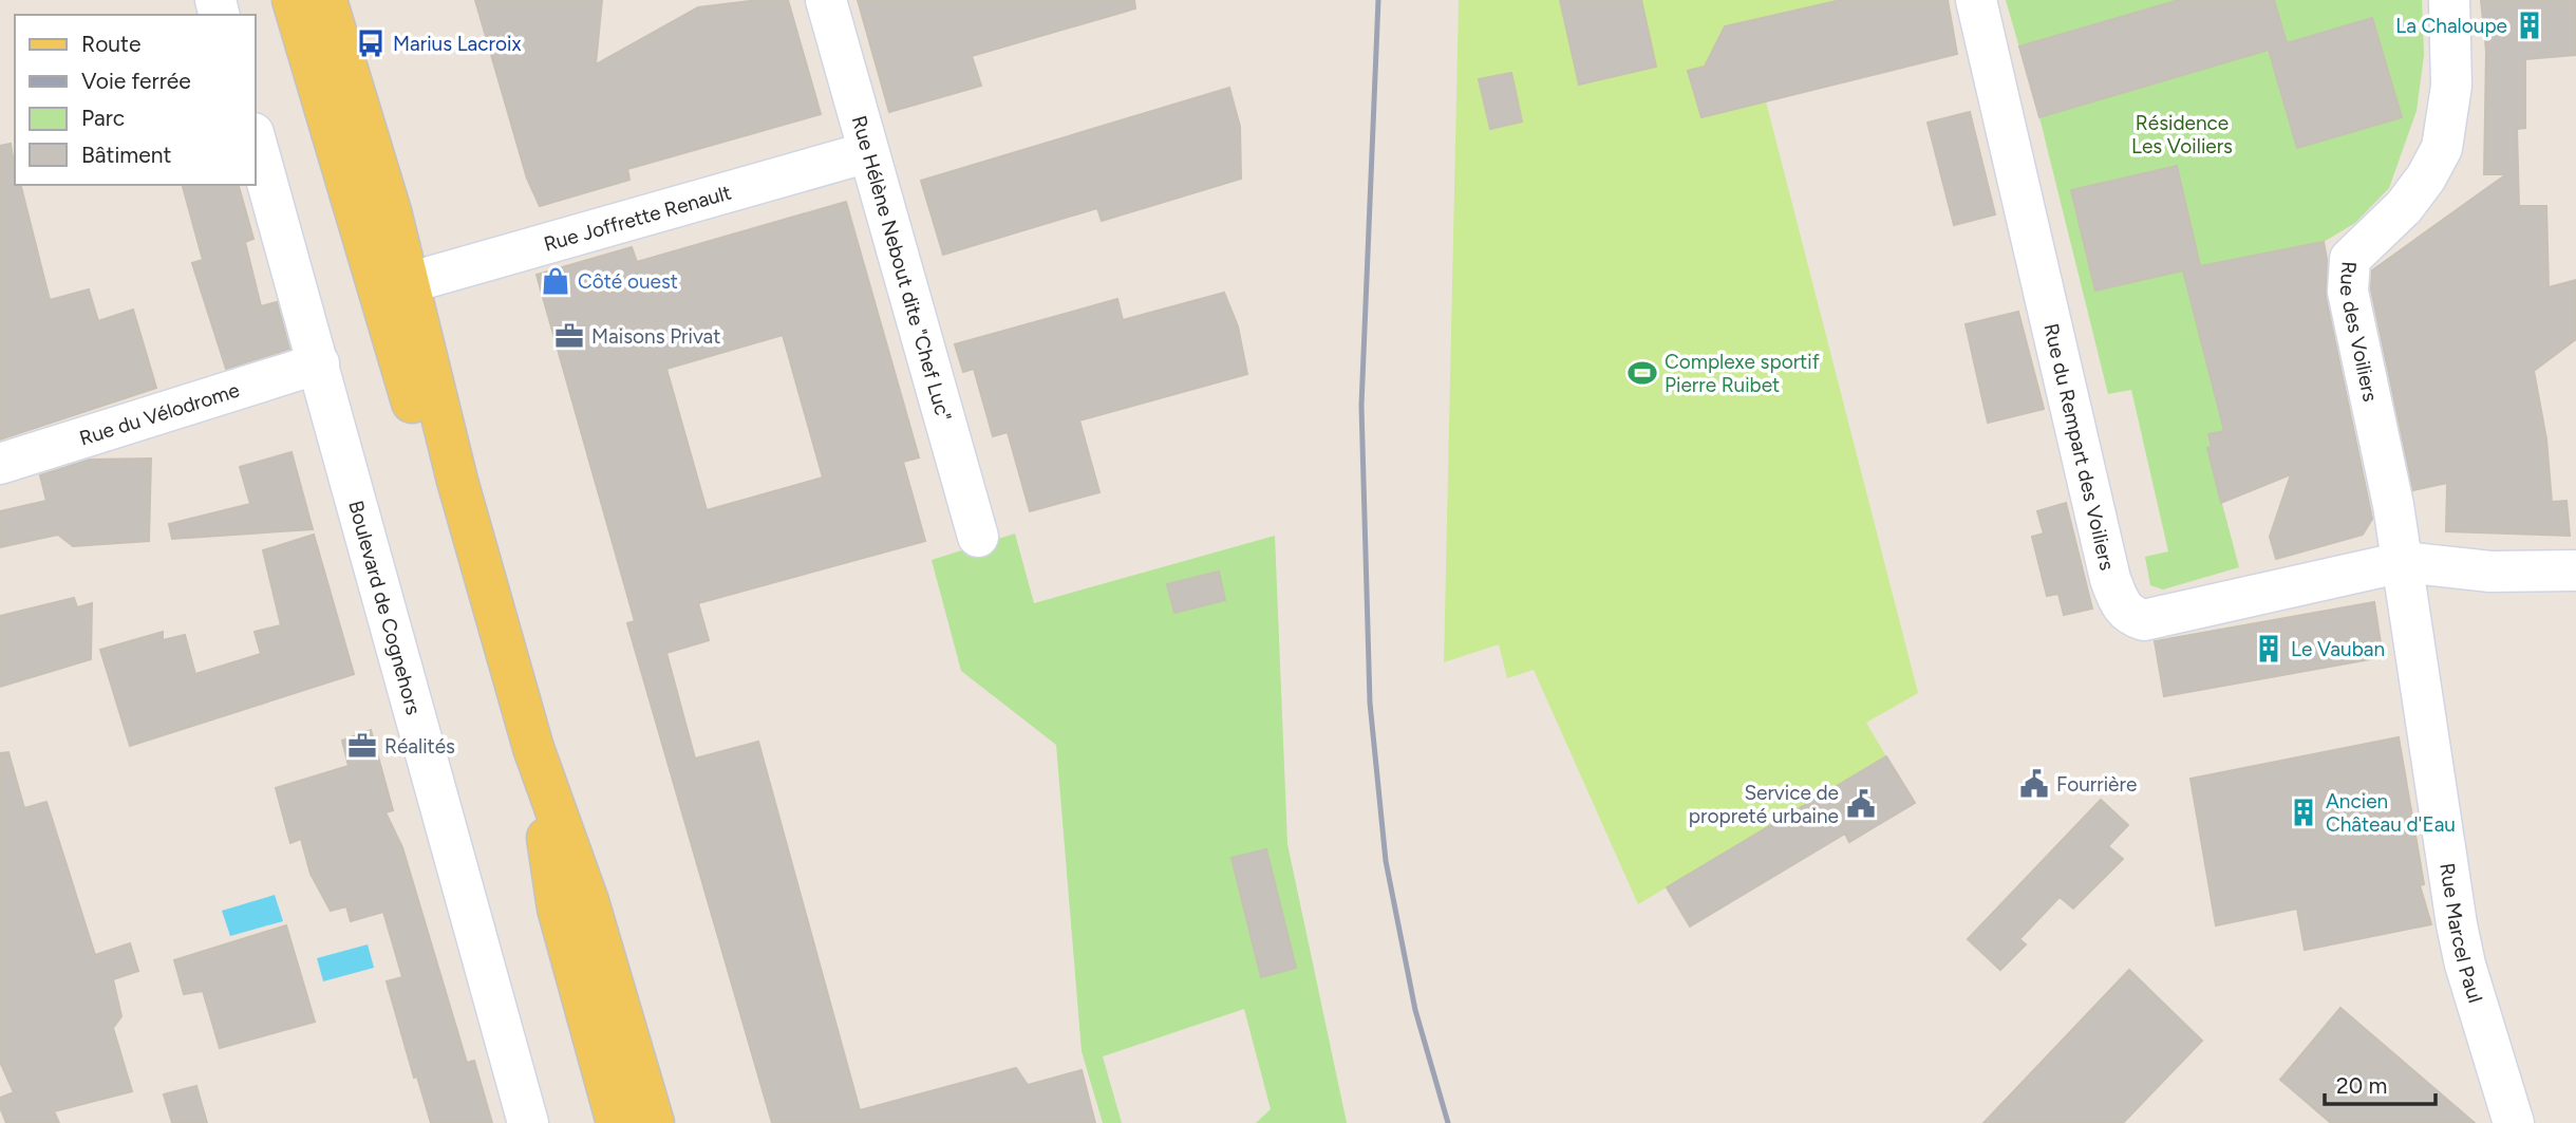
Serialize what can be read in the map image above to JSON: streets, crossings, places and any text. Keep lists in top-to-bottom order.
{
  "streets": {
    "street": [
      "Rue Joffrette Renault",
      "Rue Hélène Nebout dite \"Chef Luc\"",
      "Rue des Voiliers",
      "Rue du Vélodrome",
      "Rue du Rempart des Voiliers",
      "Boulevard de Cognehors",
      "Rue Marcel Paul"
    ]
  },
  "crossings": [
    ["Rue Joffrette Renault", "Rue Hélène Nebout dite \"Chef Luc\""],
    ["Rue des Voiliers", "Rue du Rempart des Voiliers"],
    ["Rue des Voiliers", "Rue Marcel Paul"],
    ["Rue du Vélodrome", "Boulevard de Cognehors"],
    ["Rue du Rempart des Voiliers", "Rue Marcel Paul"]
  ],
  "parks": ["Résidence Les Voiliers"],
  "places": {
    "building": ["La Chaloupe", "Le Vauban", "Ancien Château d'Eau"],
    "bus stop": ["Marius Lacroix"],
    "shop": ["Côté ouest"],
    "office": ["Maisons Privat", "Réalités"],
    "sports": ["Complexe sportif Pierre Ruibet"],
    "public building": ["Fourrière", "Service de propreté urbaine"]
  },
  "legend": [
    "Route",
    "Voie ferrée",
    "Parc",
    "Bâtiment"
  ],
  "scale_bar": "20 m"
}
